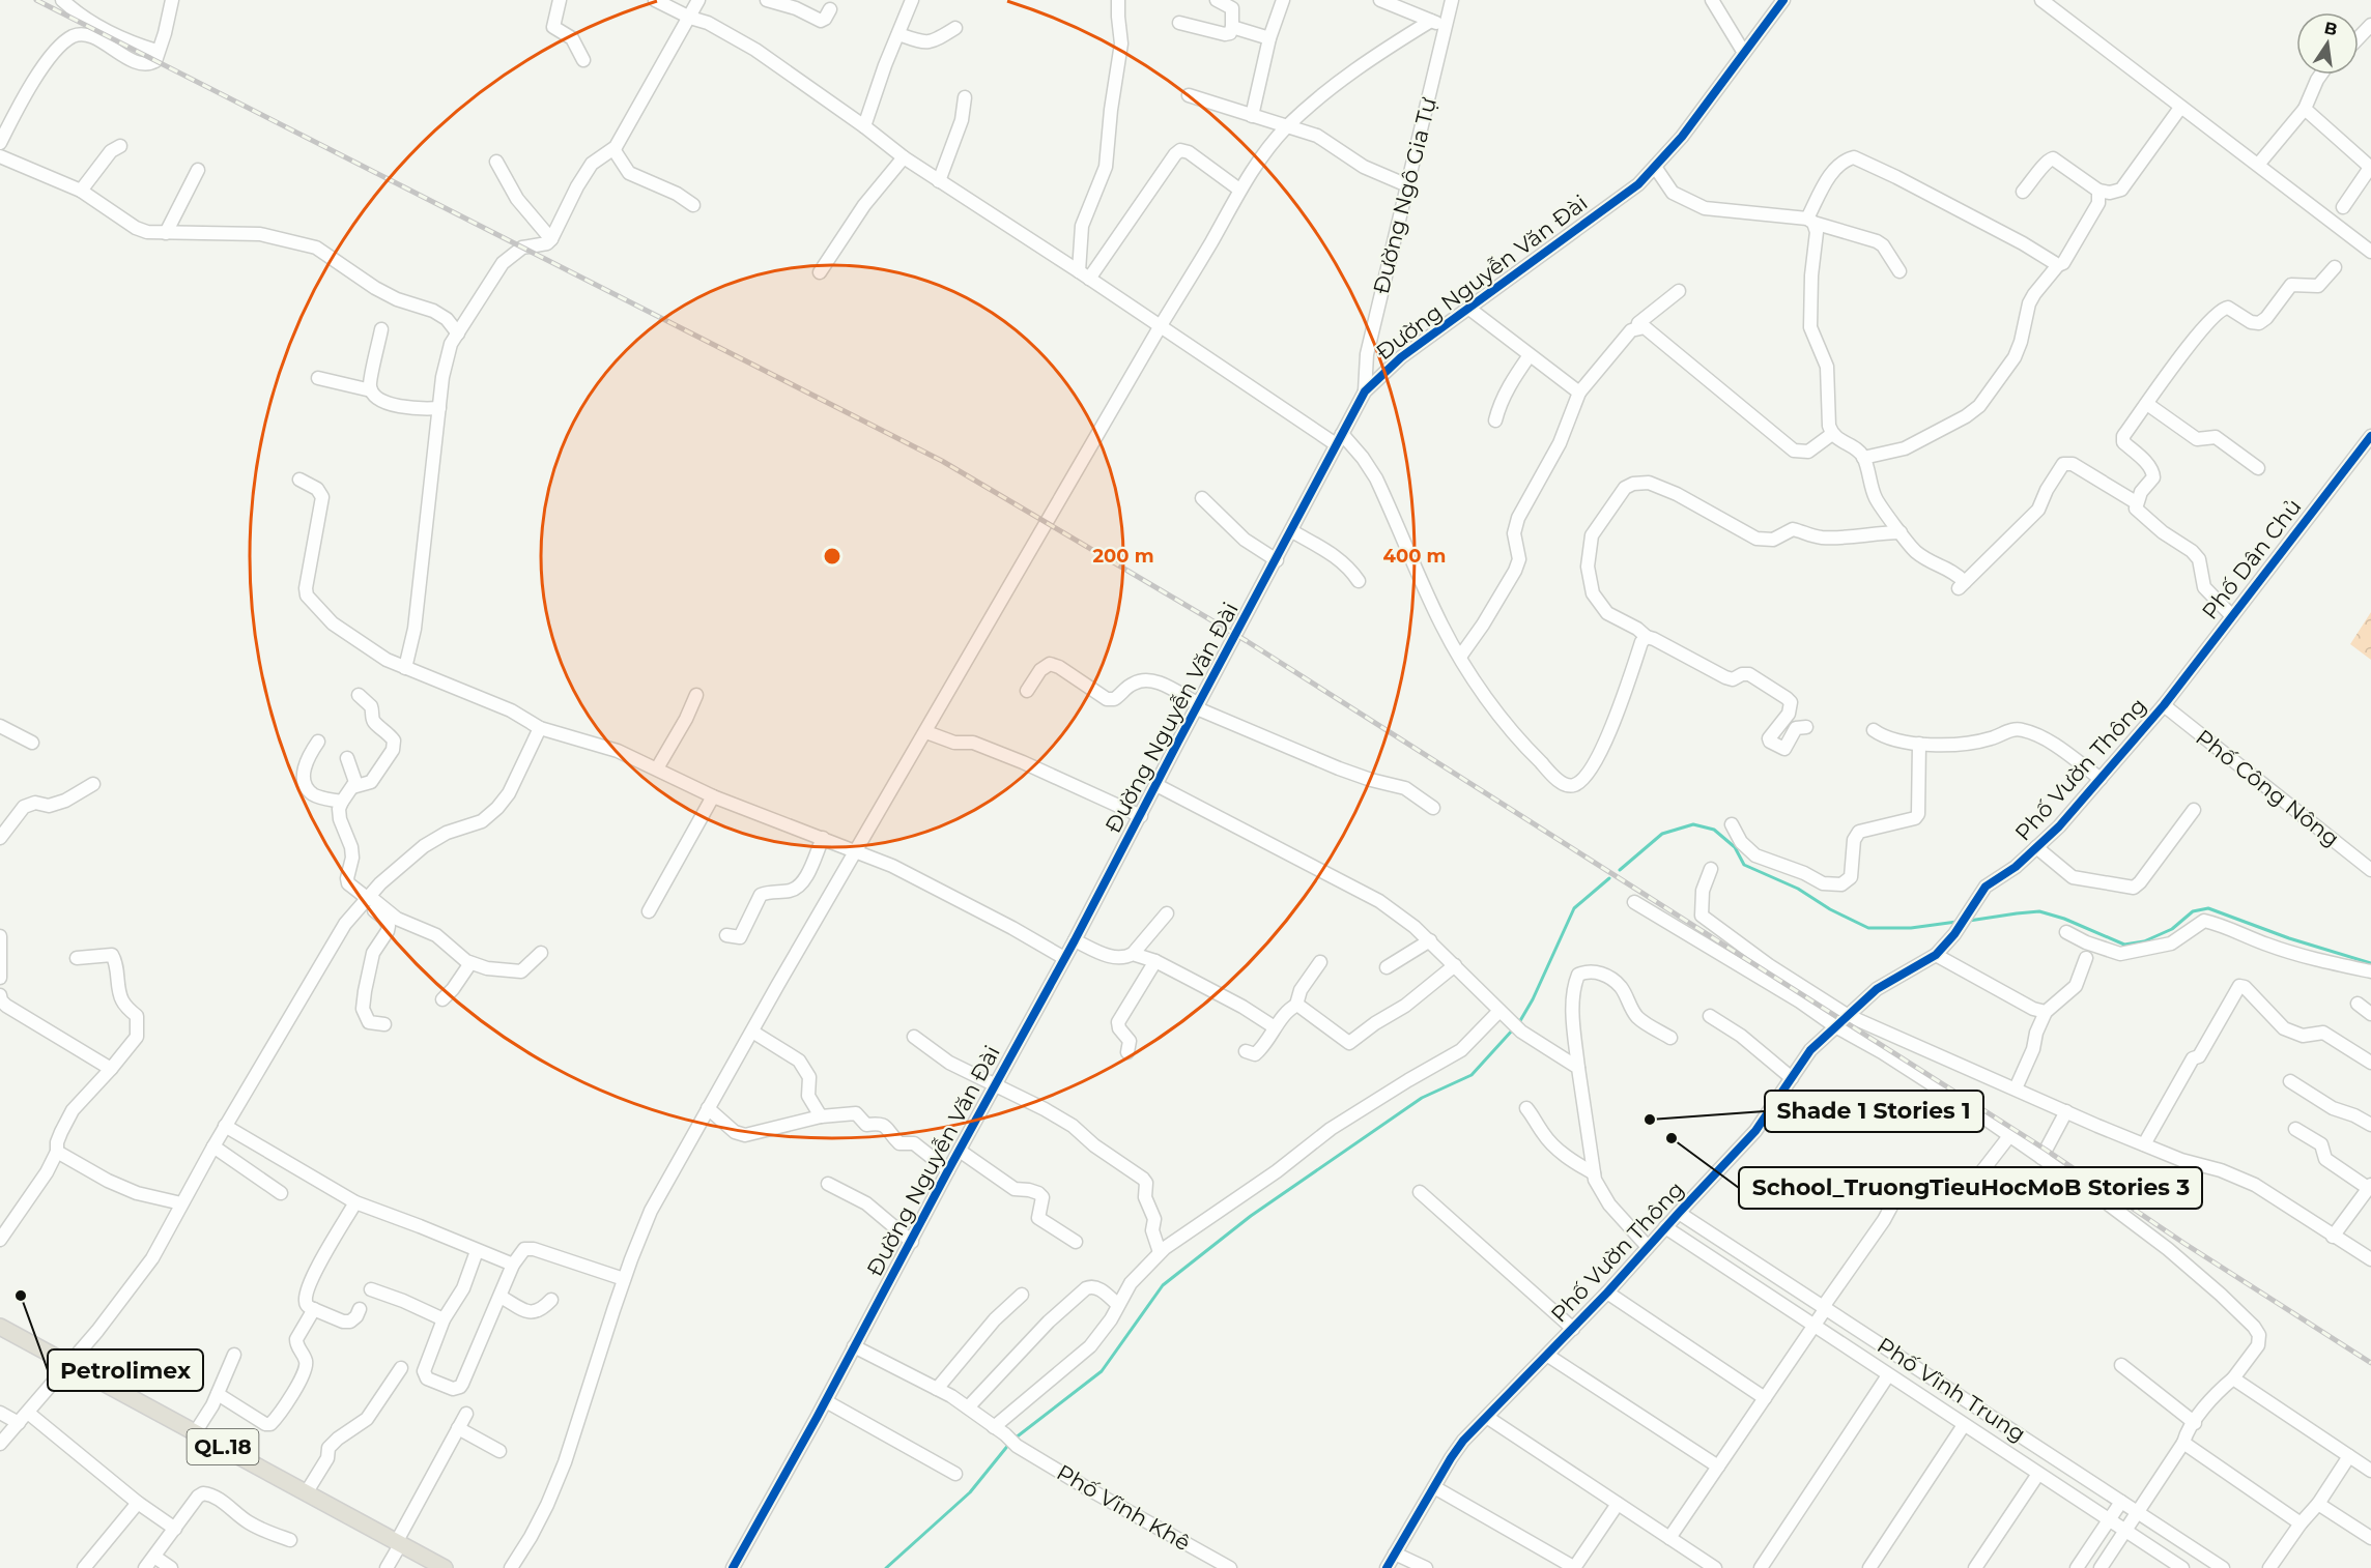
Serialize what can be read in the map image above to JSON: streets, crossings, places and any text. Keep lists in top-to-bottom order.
{
  "streets": {
    "main road": ["QL.18"],
    "street": [
      "Đường Ngô Gia Tự",
      "Đường Nguyễn Văn Đài",
      "Phố Dân Chủ",
      "Phố Vườn Thông",
      "Phố Công Nông",
      "Phố Vĩnh Trung",
      "Phố Vĩnh Khê"
    ]
  },
  "crossings": [
    ["Đường Ngô Gia Tự", "Đường Nguyễn Văn Đài"],
    ["Phố Dân Chủ", "Phố Vườn Thông"],
    ["Phố Dân Chủ", "Phố Công Nông"],
    ["Phố Vườn Thông", "Phố Công Nông"],
    ["Phố Vườn Thông", "Phố Vĩnh Trung"]
  ],
  "places": ["Shade 1 Stories 1", "School_TruongTieuHocMoB Stories 3", "Petrolimex"],
  "north": "top",
  "rings": ["200 m", "400 m"]
}
